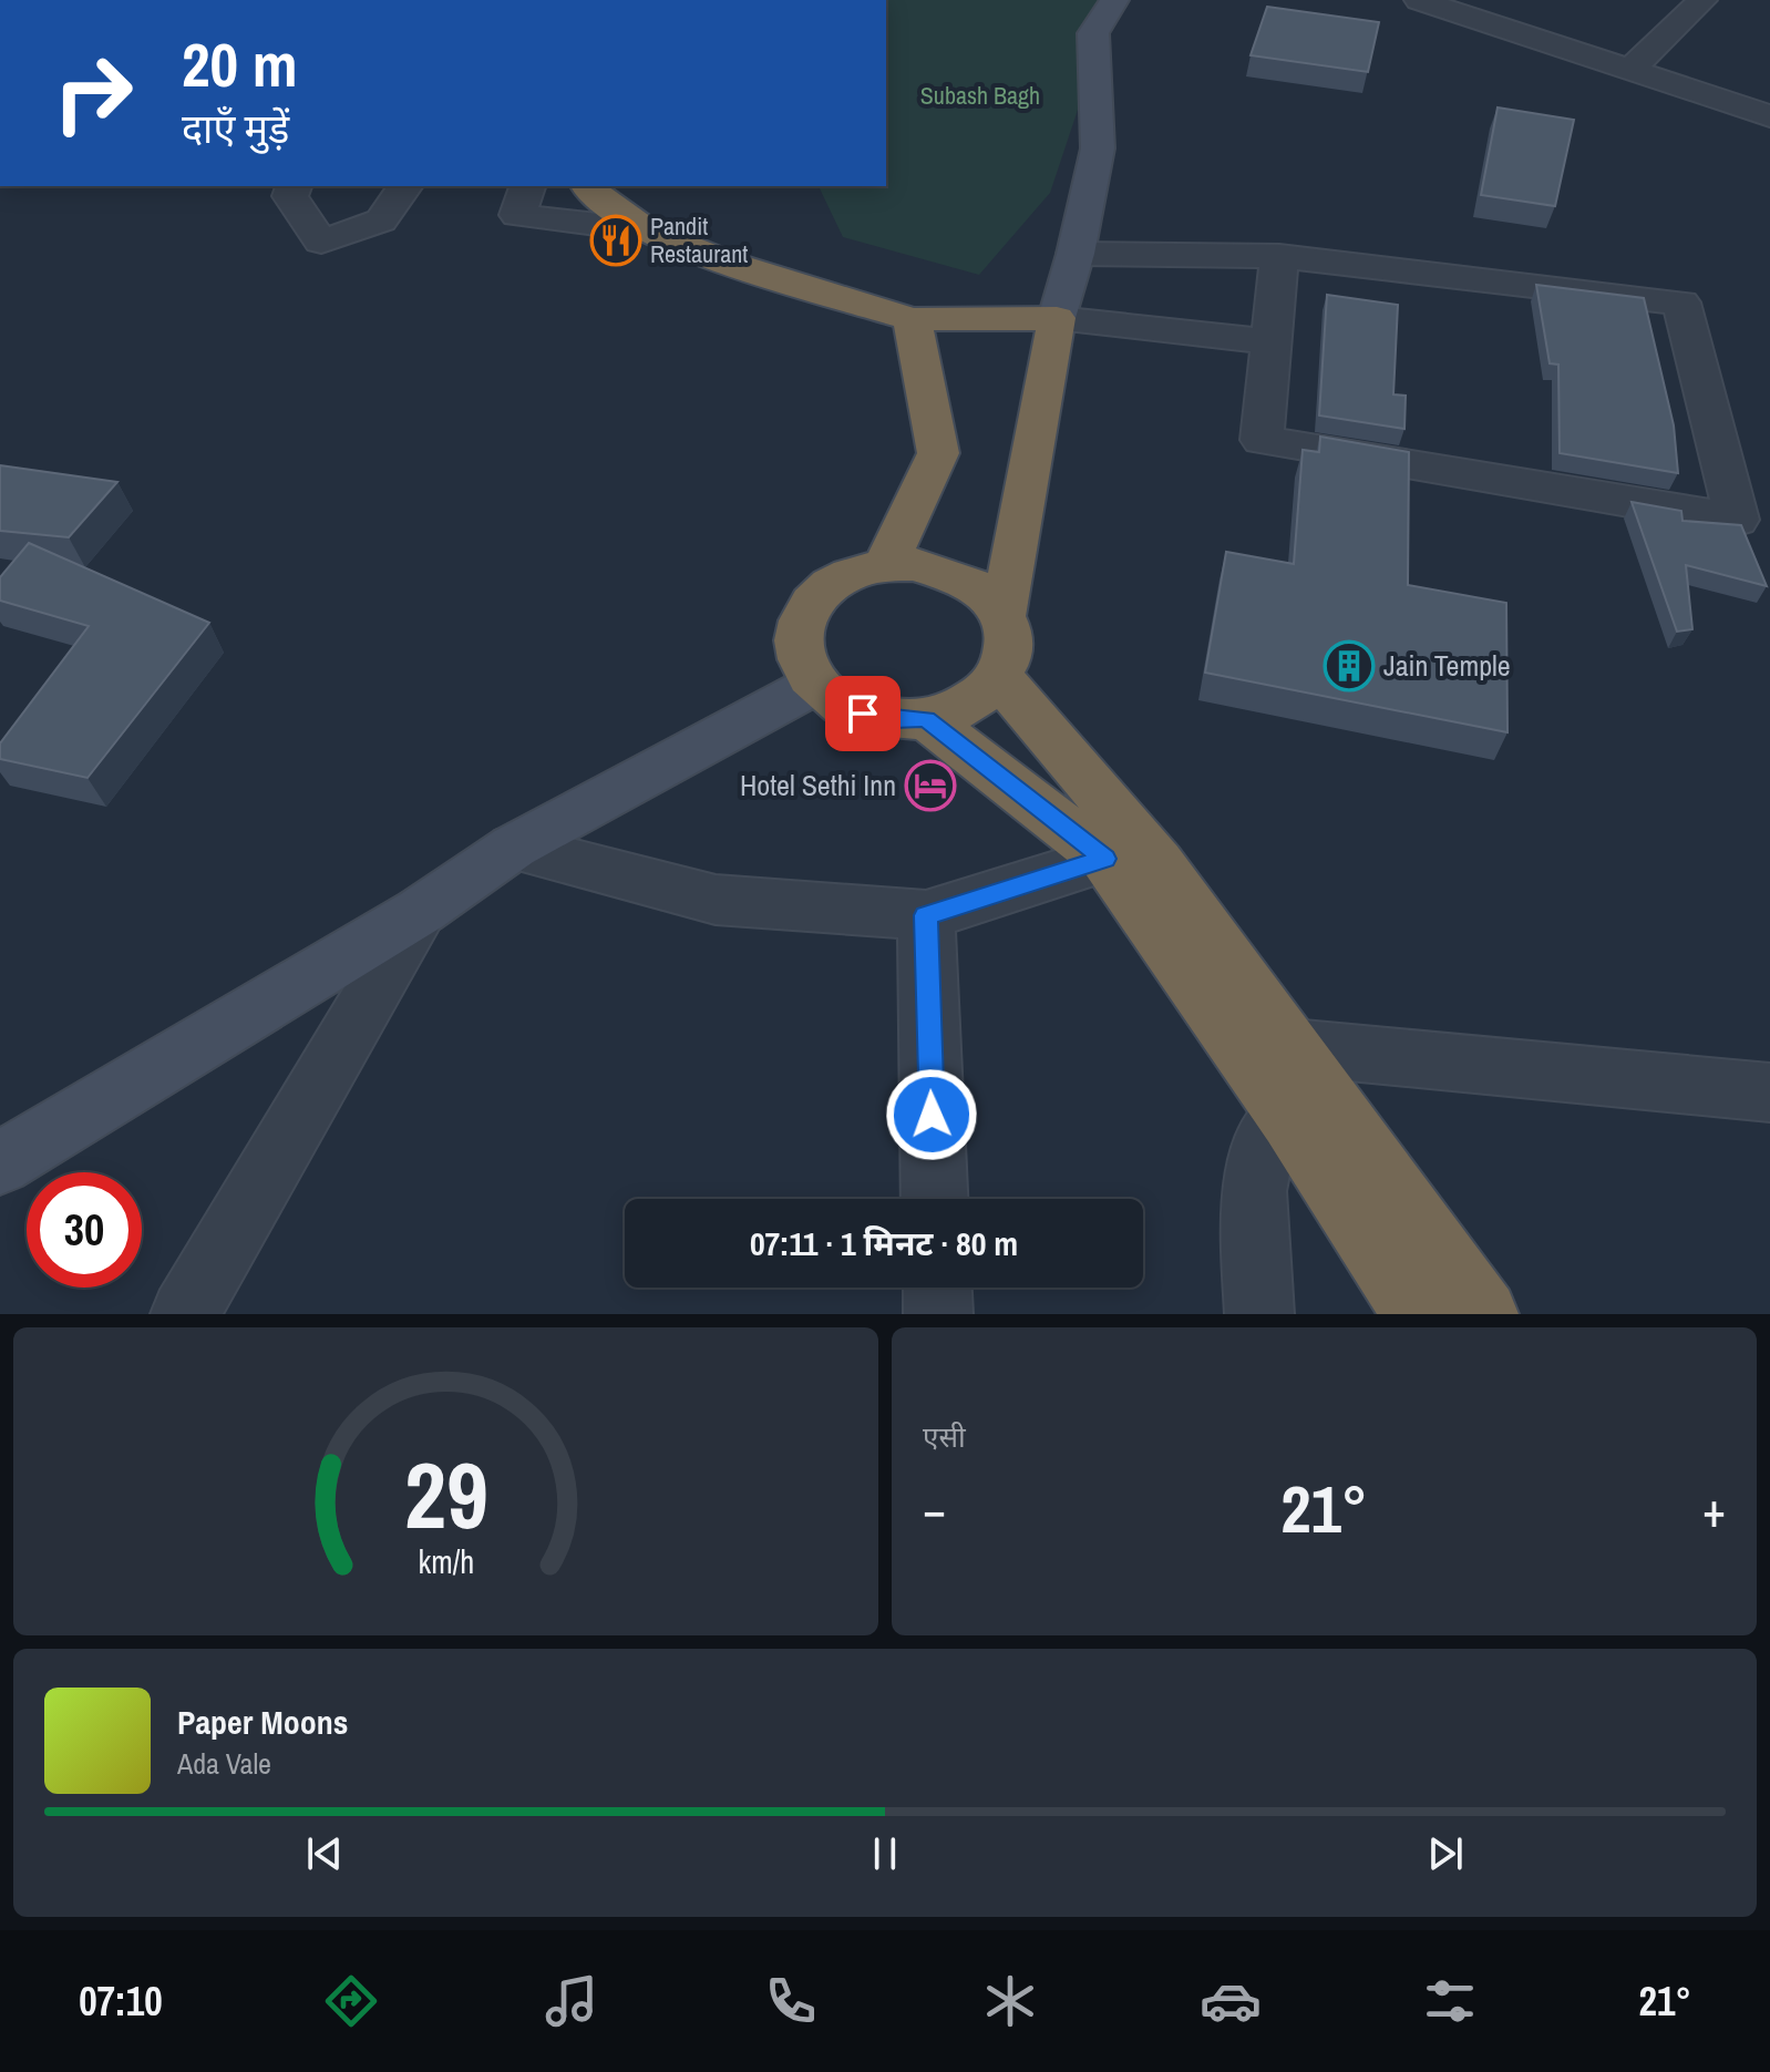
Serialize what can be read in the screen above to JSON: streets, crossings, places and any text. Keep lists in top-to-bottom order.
{
  "parks": ["Subash Bagh"],
  "places": {
    "restaurant": ["Pandit Restaurant"],
    "building": ["Jain Temple"],
    "hotel": ["Hotel Sethi Inn"]
  },
  "page": {
    "turn": ["20 m", "दाएँ मुड़ें"],
    "limit": "30",
    "trip": "07:11 · 1 मिनट · 80 m",
    "tile": "एसी",
    "heat": ["−", "21°", "+"],
    "song": ["Paper Moons", "Ada Vale"],
    "tabs": ["07:10", "21°"],
    "gauge": ["29", "km/h"]
  }
}
